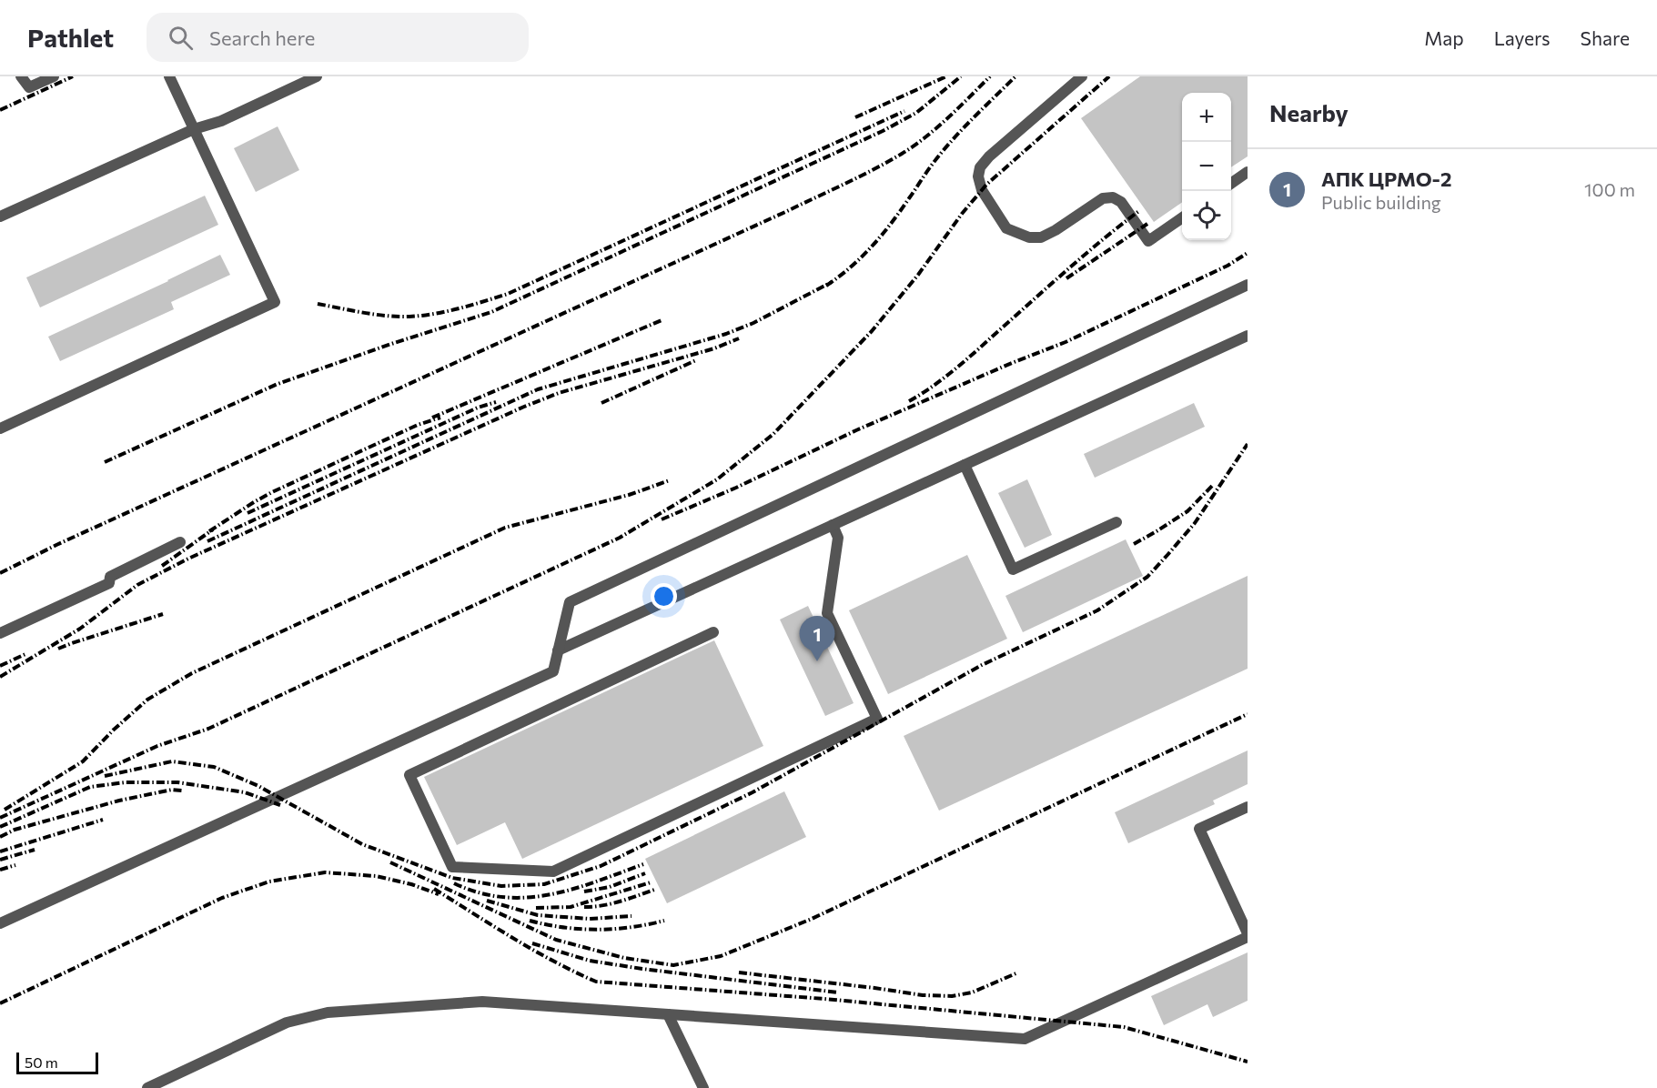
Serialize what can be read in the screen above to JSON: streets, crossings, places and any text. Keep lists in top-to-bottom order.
{
  "scale_bar": "50 m",
  "page": {
    "header": "Pathlet",
    "search": "Search here",
    "nav": ["Map", "Layers", "Share"],
    "heading": "Nearby",
    "map_buttons": ["+", "−"],
    "list": [
      {
        "mark": "1",
        "name": "АПК ЦРМО-2",
        "note": "Public building",
        "value": "100 m"
      }
    ],
    "pins": "1",
    "scale": "50 m"
  }
}
